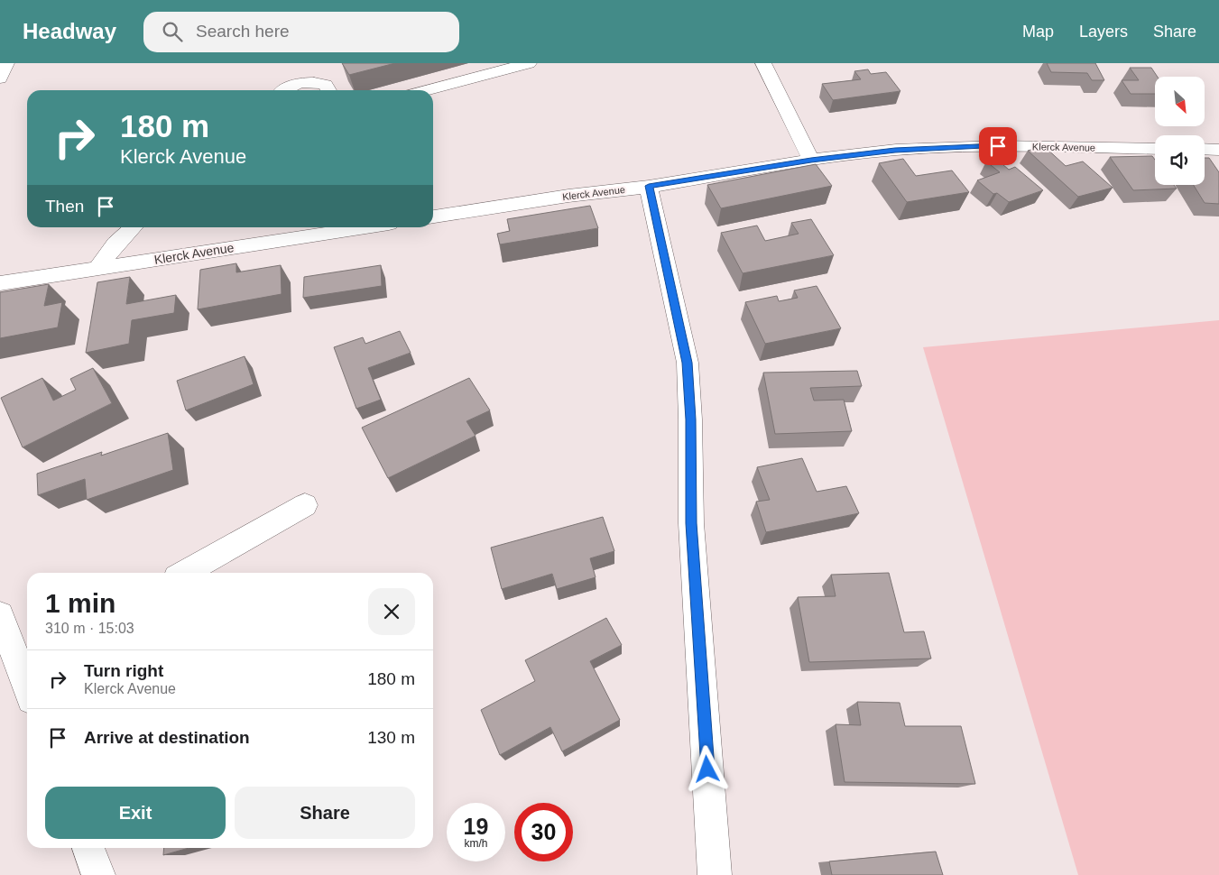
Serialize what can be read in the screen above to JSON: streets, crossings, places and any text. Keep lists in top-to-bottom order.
{
  "streets": {
    "street": ["Klerck Avenue"]
  },
  "north": "bottom right",
  "page": {
    "header": "Headway",
    "search": "Search here",
    "nav": ["Map", "Layers", "Share"],
    "turn": ["180 m", "Klerck Avenue"],
    "then": "Then",
    "heading": ["1 min", "310 m · 15:03"],
    "list": [
      {
        "name": "Turn right",
        "note": "Klerck Avenue",
        "value": "180 m"
      },
      {
        "name": "Arrive at destination",
        "value": "130 m"
      }
    ],
    "buttons": ["Exit", "Share"],
    "speed": "19 km/h",
    "limit": "30"
  }
}
